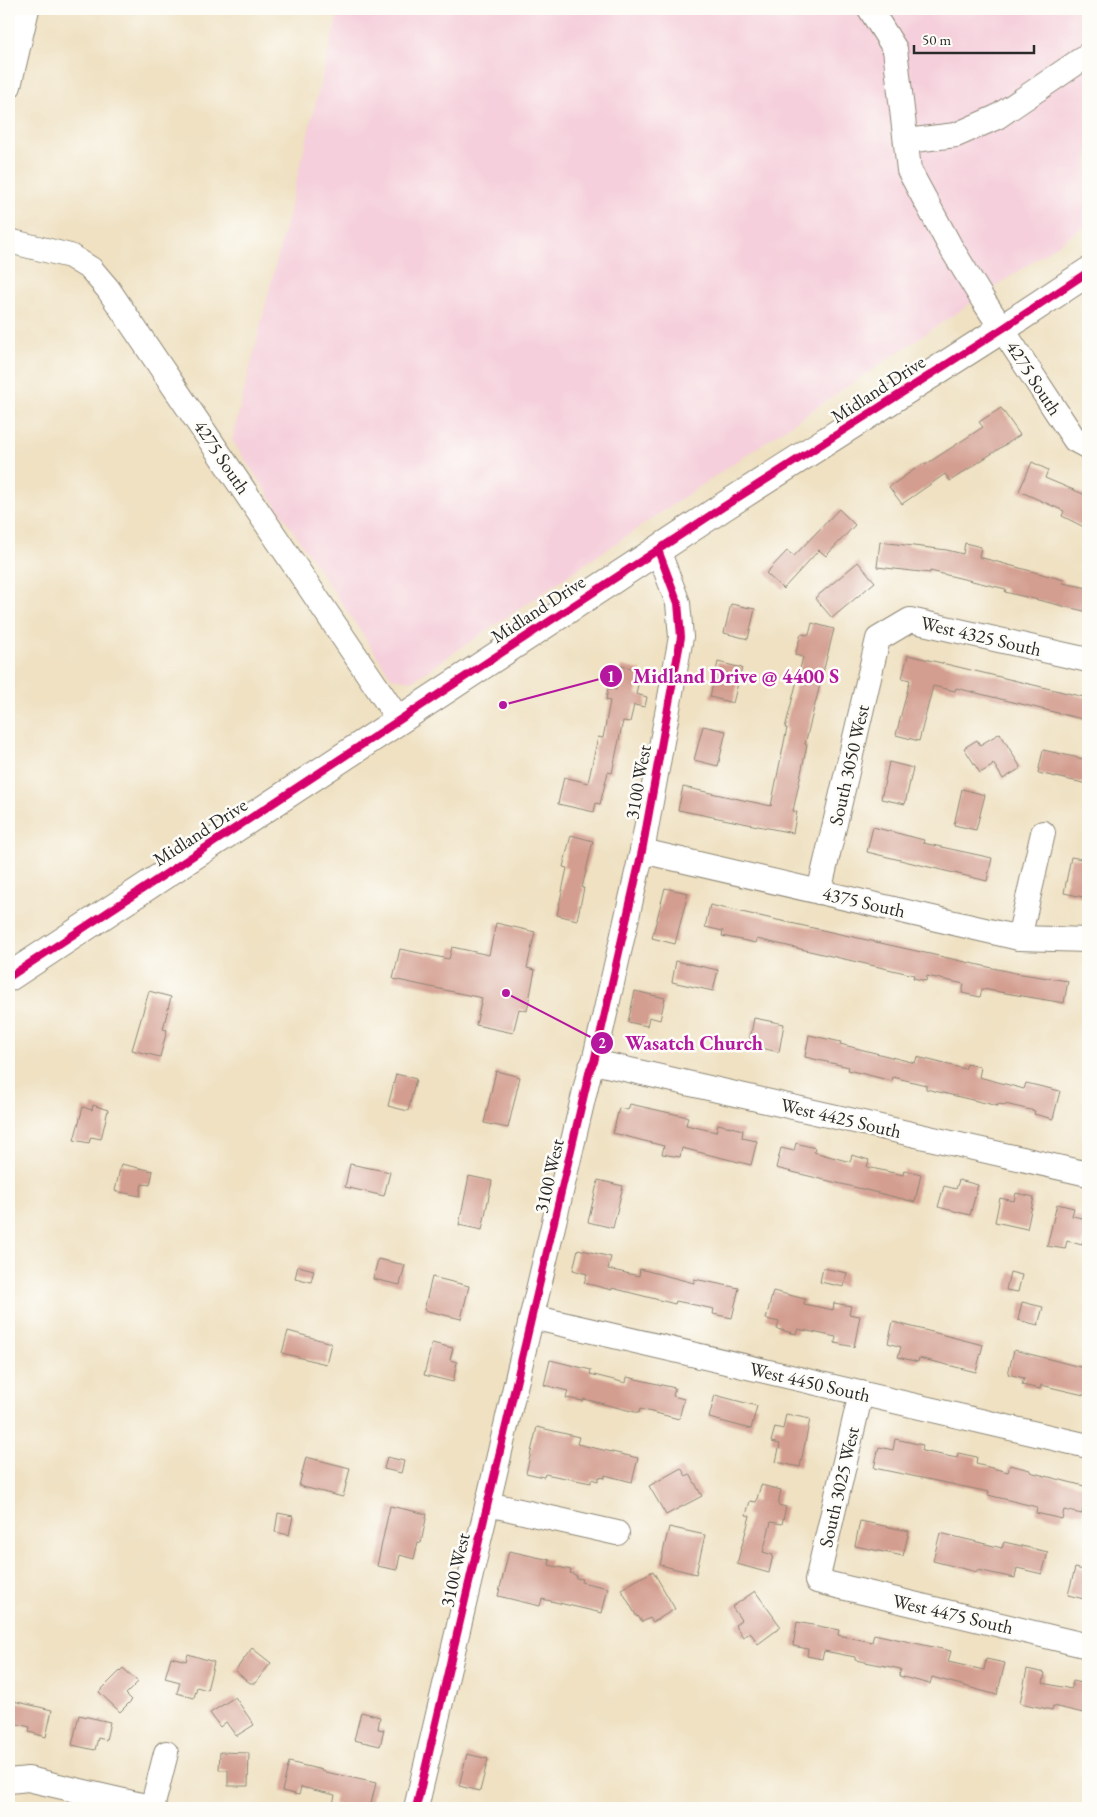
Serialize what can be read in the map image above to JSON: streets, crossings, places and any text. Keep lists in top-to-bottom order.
{
  "streets": {
    "main road": ["Midland Drive"],
    "street": [
      "4275 South",
      "West 4325 South",
      "South 3050 West",
      "3100 West",
      "4375 South",
      "West 4425 South",
      "West 4450 South",
      "South 3025 West",
      "West 4475 South"
    ]
  },
  "crossings": [
    ["4275 South", "Midland Drive"],
    ["Midland Drive", "3100 West"],
    ["West 4325 South", "South 3050 West"],
    ["South 3050 West", "4375 South"],
    ["3100 West", "4375 South"],
    ["3100 West", "West 4425 South"],
    ["3100 West", "West 4450 South"],
    ["West 4450 South", "South 3025 West"],
    ["South 3025 West", "West 4475 South"]
  ],
  "places": ["Midland Drive @ 4400 S", "Wasatch Church"],
  "scale_bar": "50 m"
}
